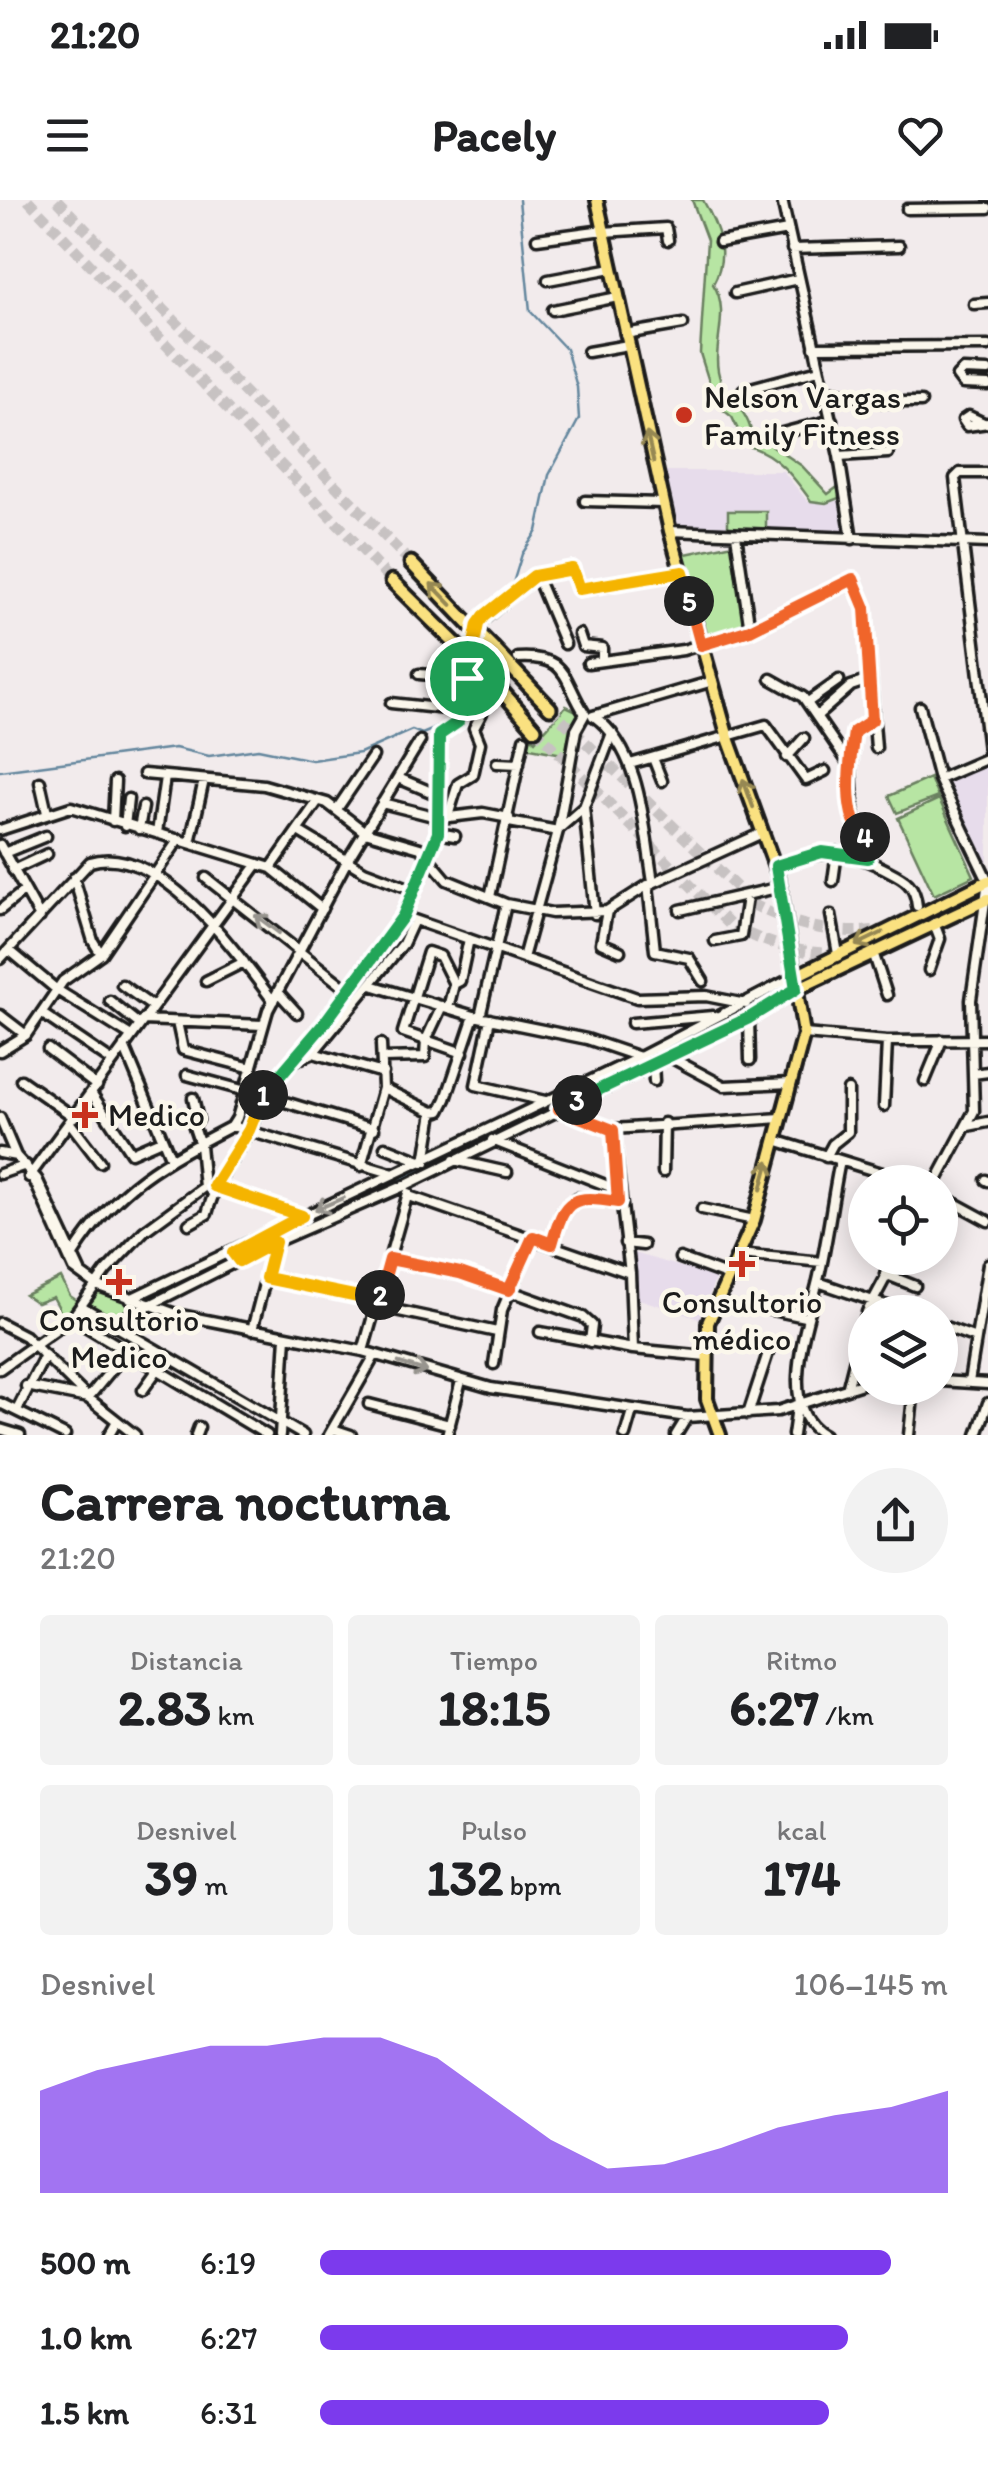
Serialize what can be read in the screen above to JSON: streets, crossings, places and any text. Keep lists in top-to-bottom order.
{
  "places": {
    "other": ["Nelson Vargas Family Fitness"],
    "health": ["Medico", "Consultorio médico", "Consultorio Medico"]
  },
  "page": {
    "status": "21:20",
    "header": "Pacely",
    "pins": [
      "5",
      "4",
      "1",
      "3",
      "2"
    ],
    "heading": ["Carrera nocturna", "21:20"],
    "stats": [
      ["Distancia", "2.83 km"],
      ["Tiempo", "18:15"],
      ["Ritmo", "6:27 /km"],
      ["Desnivel", "39 m"],
      ["Pulso", "132 bpm"],
      ["kcal", "174"]
    ],
    "chart": ["Desnivel", "106–145 m"],
    "list": [
      {
        "name": "500 m",
        "note": "6:19"
      },
      {
        "name": "1.0 km",
        "note": "6:27"
      },
      {
        "name": "1.5 km",
        "note": "6:31"
      }
    ]
  }
}
